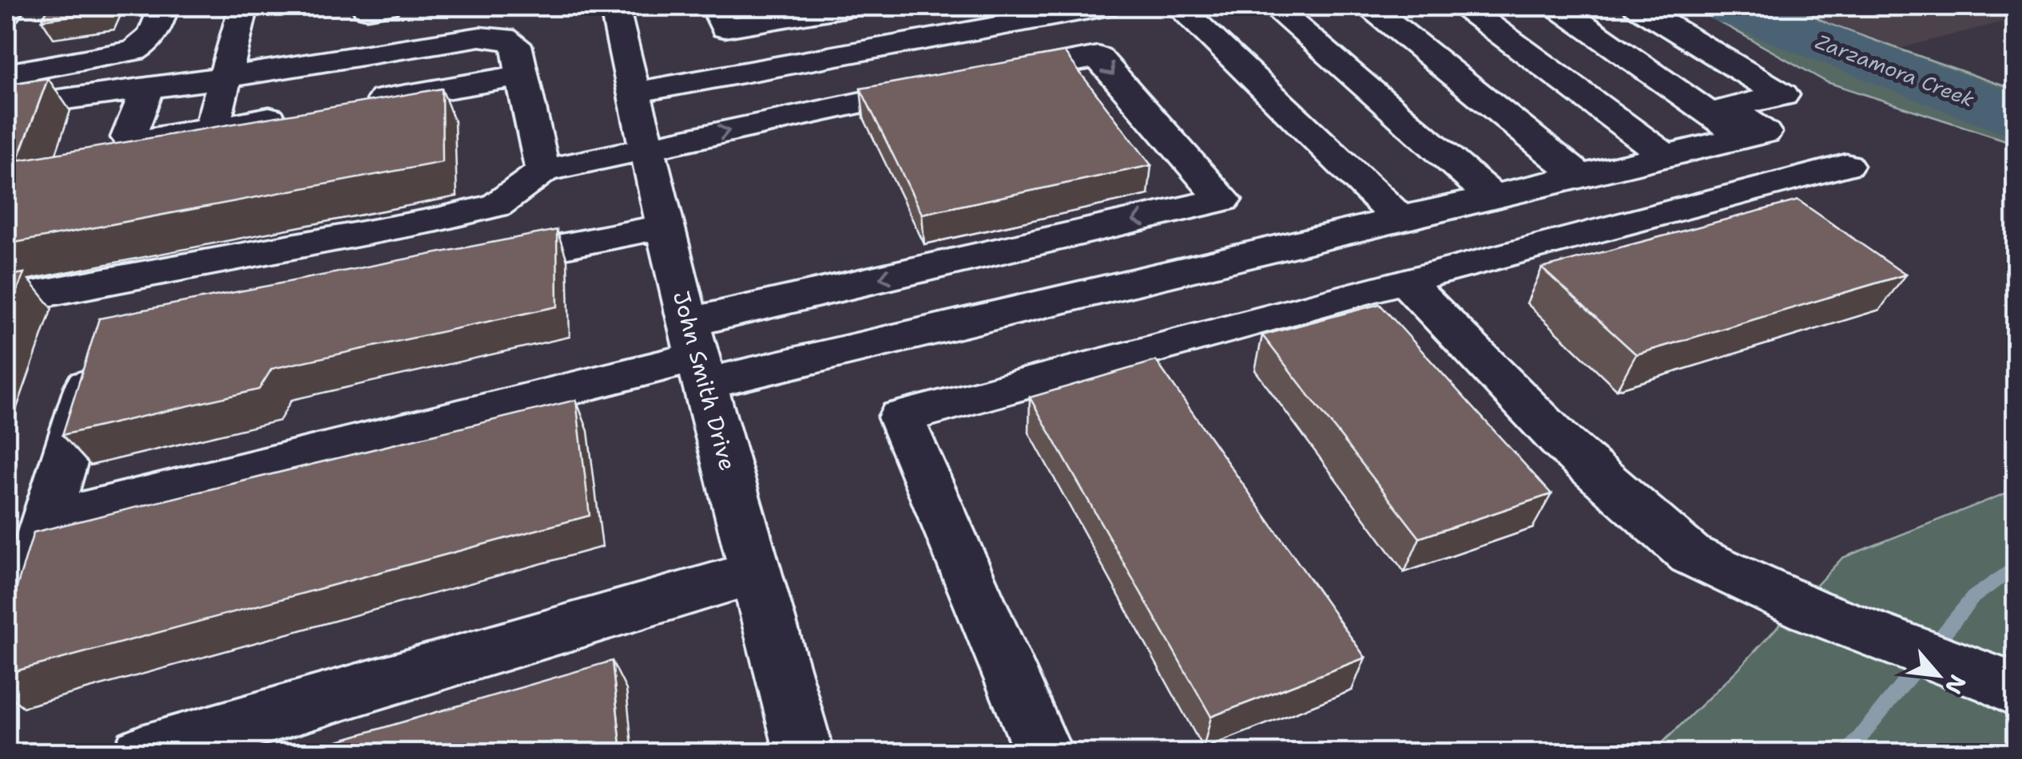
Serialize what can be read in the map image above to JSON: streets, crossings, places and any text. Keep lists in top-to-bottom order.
{
  "streets": {
    "street": ["John Smith Drive"]
  },
  "water": ["Zarzamora Creek"],
  "north": "bottom right"
}
